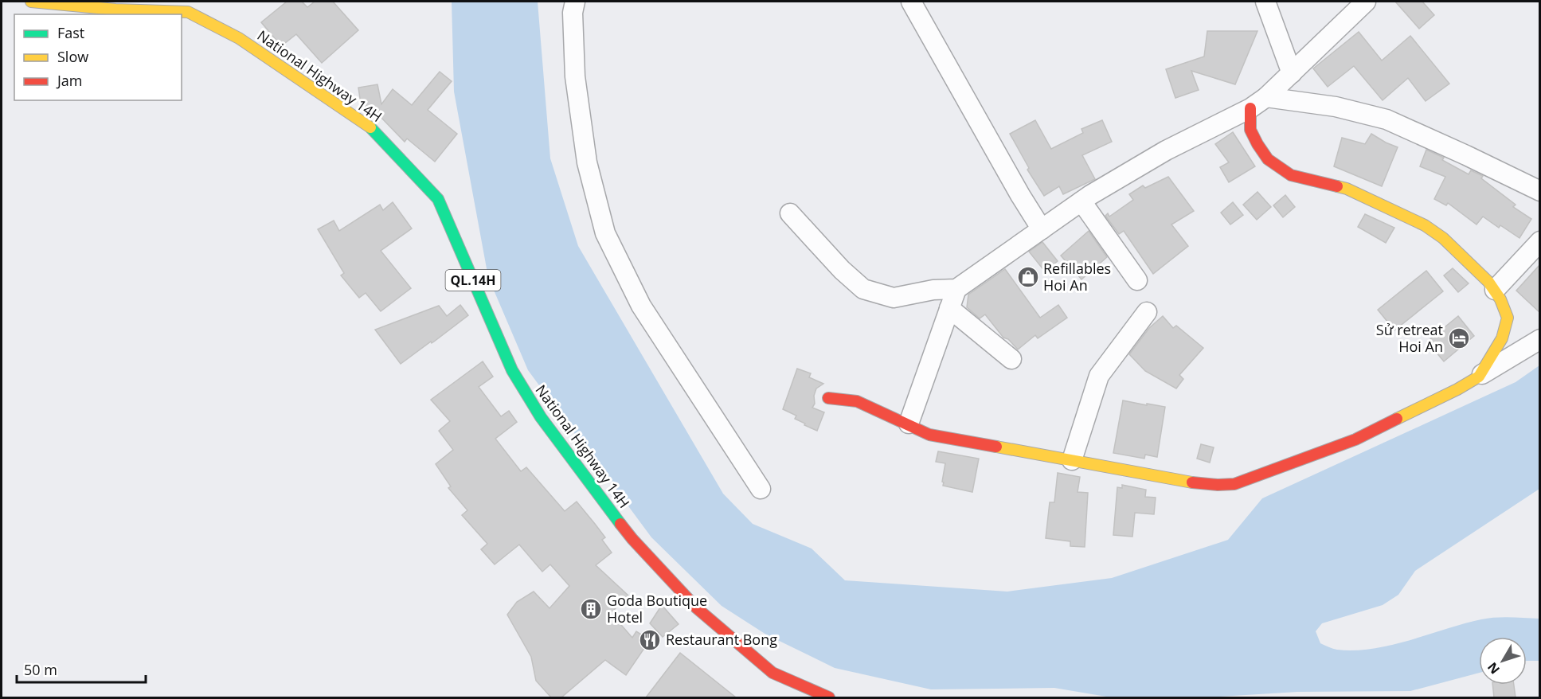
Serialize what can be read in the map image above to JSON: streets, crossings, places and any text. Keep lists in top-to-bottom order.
{
  "streets": {
    "main road": ["National Highway 14H", "QL.14H"]
  },
  "places": {
    "shop": ["Refillables Hoi An"],
    "hotel": ["Sử retreat Hoi An"],
    "building": ["Goda Boutique Hotel"],
    "restaurant": ["Restaurant Bong"]
  },
  "legend": ["Fast", "Slow", "Jam"],
  "scale_bar": "50 m",
  "north": "bottom left"
}
